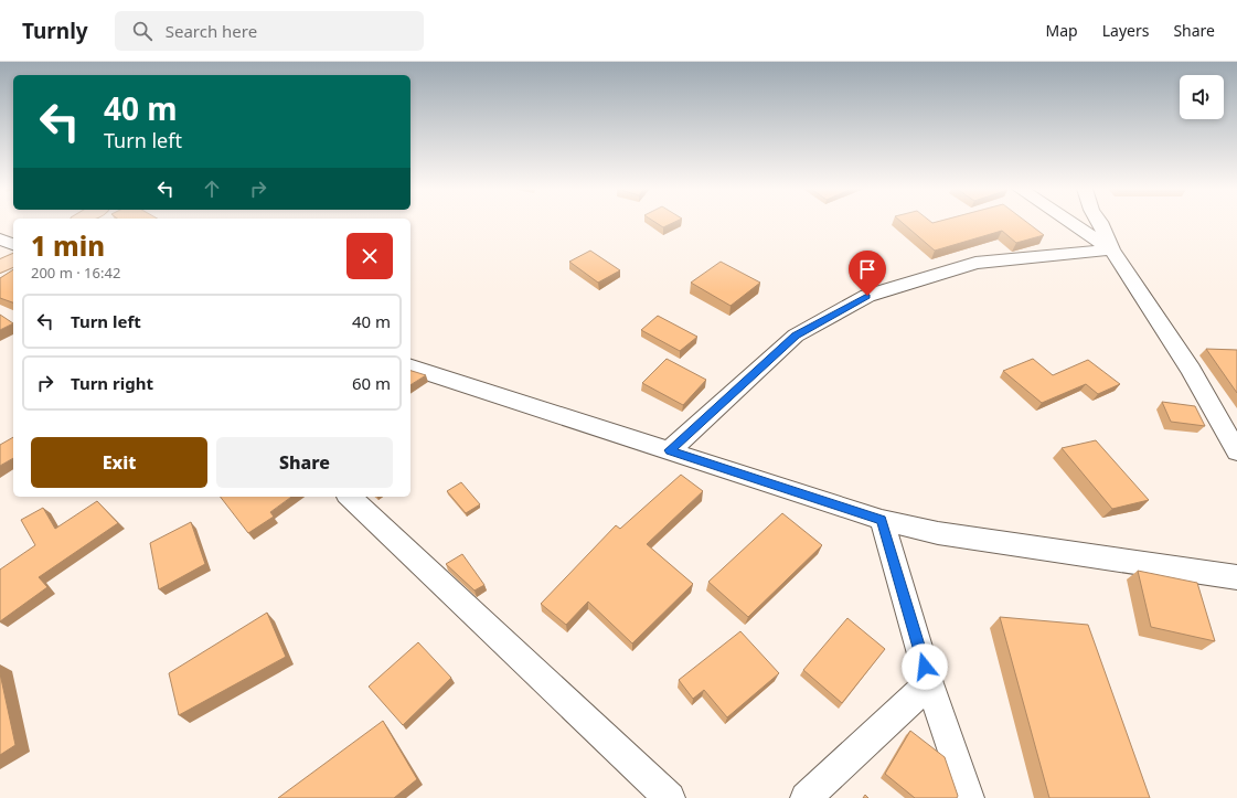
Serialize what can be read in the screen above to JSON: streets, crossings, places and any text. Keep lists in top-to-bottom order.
{
  "page": {
    "header": "Turnly",
    "search": "Search here",
    "nav": ["Map", "Layers", "Share"],
    "turn": ["40 m", "Turn left"],
    "heading": ["1 min", "200 m · 16:42"],
    "list": [
      {
        "name": "Turn left",
        "value": "40 m"
      },
      {
        "name": "Turn right",
        "value": "60 m"
      }
    ],
    "buttons": ["Exit", "Share"]
  }
}
